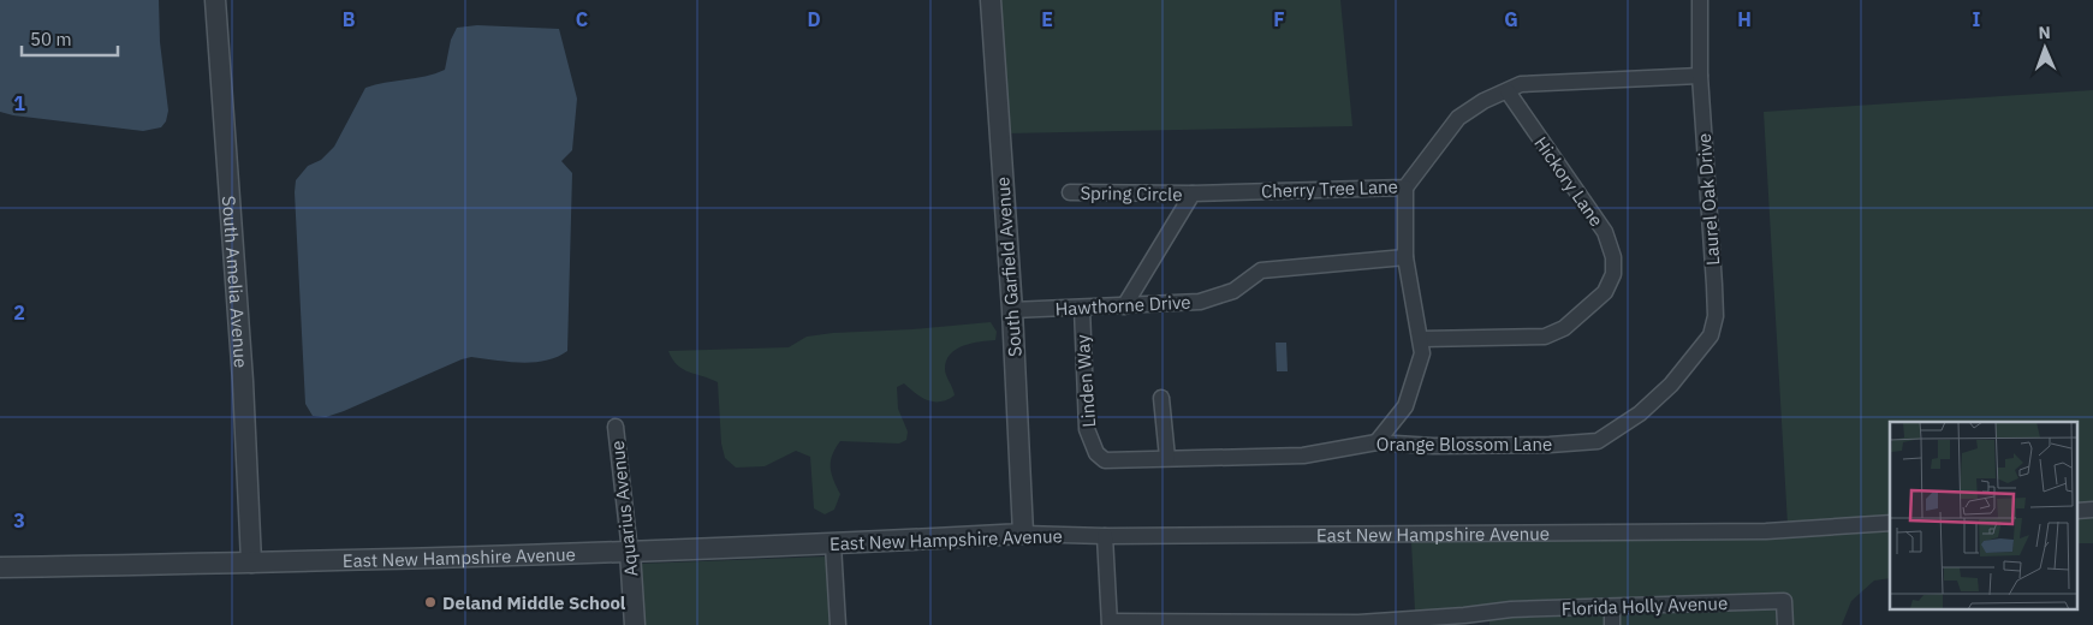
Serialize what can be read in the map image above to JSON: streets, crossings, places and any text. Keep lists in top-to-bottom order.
{
  "streets": {
    "street": [
      "Hickory Lane",
      "Cherry Tree Lane",
      "Spring Circle",
      "Laurel Oak Drive",
      "South Garfield Avenue",
      "South Amelia Avenue",
      "Hawthorne Drive",
      "Linden Way",
      "Orange Blossom Lane",
      "Aquarius Avenue",
      "East New Hampshire Avenue",
      "Florida Holly Avenue"
    ]
  },
  "crossings": [
    ["Hickory Lane", "Cherry Tree Lane"],
    ["Cherry Tree Lane", "Spring Circle"],
    ["Cherry Tree Lane", "Laurel Oak Drive"],
    ["Laurel Oak Drive", "Orange Blossom Lane"],
    ["South Garfield Avenue", "Hawthorne Drive"],
    ["South Garfield Avenue", "East New Hampshire Avenue"],
    ["South Amelia Avenue", "East New Hampshire Avenue"],
    ["Hawthorne Drive", "Linden Way"],
    ["Linden Way", "Orange Blossom Lane"],
    ["Aquarius Avenue", "East New Hampshire Avenue"]
  ],
  "places": ["Deland Middle School"],
  "scale_bar": "50 m",
  "north": "top",
  "grid": {
    "columns": [
      "B",
      "C",
      "D",
      "E",
      "F",
      "G",
      "H",
      "I"
    ],
    "rows": ["1", "2", "3"]
  }
}
